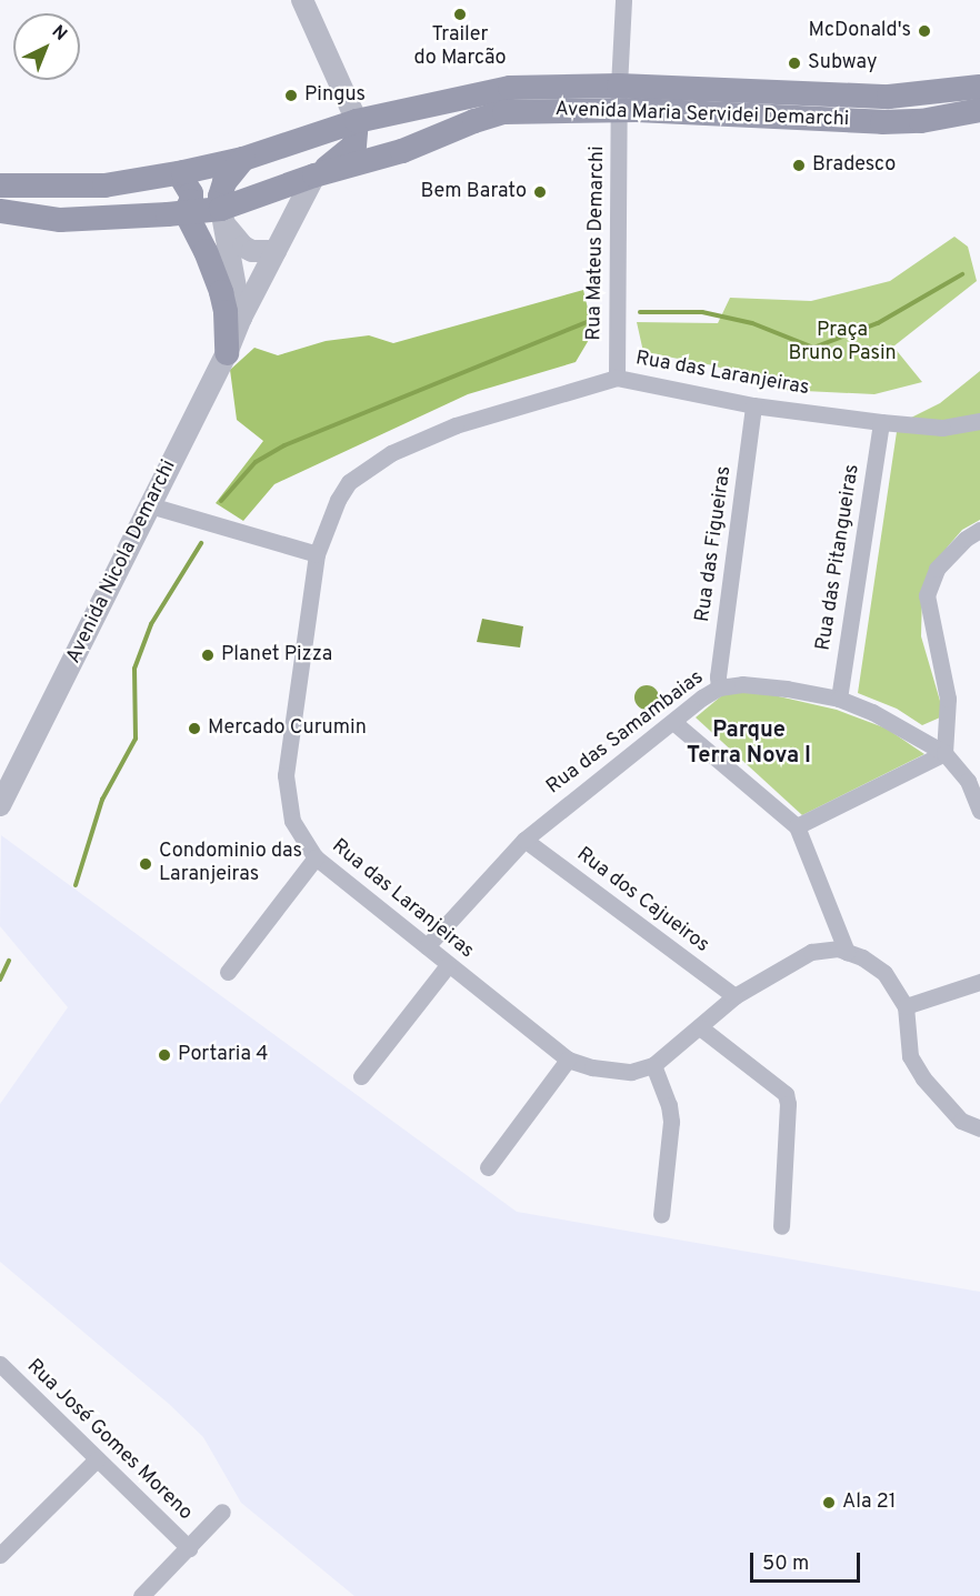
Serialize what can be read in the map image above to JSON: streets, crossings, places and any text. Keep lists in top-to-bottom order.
{
  "streets": {
    "main road": ["Avenida Maria Servidei Demarchi"],
    "street": [
      "Rua Mateus Demarchi",
      "Rua das Laranjeiras",
      "Rua das Figueiras",
      "Rua das Pitangueiras",
      "Avenida Nicola Demarchi",
      "Rua das Samambaias",
      "Rua dos Cajueiros",
      "Rua José Gomes Moreno"
    ]
  },
  "crossings": [
    ["Avenida Maria Servidei Demarchi", "Rua Mateus Demarchi"],
    ["Avenida Maria Servidei Demarchi", "Avenida Nicola Demarchi"],
    ["Rua Mateus Demarchi", "Rua das Laranjeiras"],
    ["Rua das Laranjeiras", "Rua das Figueiras"],
    ["Rua das Laranjeiras", "Rua das Pitangueiras"],
    ["Rua das Laranjeiras", "Rua das Samambaias"],
    ["Rua das Laranjeiras", "Rua dos Cajueiros"],
    ["Rua das Figueiras", "Rua das Samambaias"],
    ["Rua das Pitangueiras", "Rua das Samambaias"],
    ["Rua das Samambaias", "Rua dos Cajueiros"]
  ],
  "districts": ["Parque Terra Nova I"],
  "parks": ["Praça Bruno Pasin"],
  "places": [
    "Trailer do Marcão",
    "McDonald's",
    "Subway",
    "Pingus",
    "Bradesco",
    "Bem Barato",
    "Planet Pizza",
    "Mercado Curumin",
    "Condominio das Laranjeiras",
    "Portaria 4",
    "Ala 21"
  ],
  "scale_bar": "50 m",
  "north": "top right"
}
